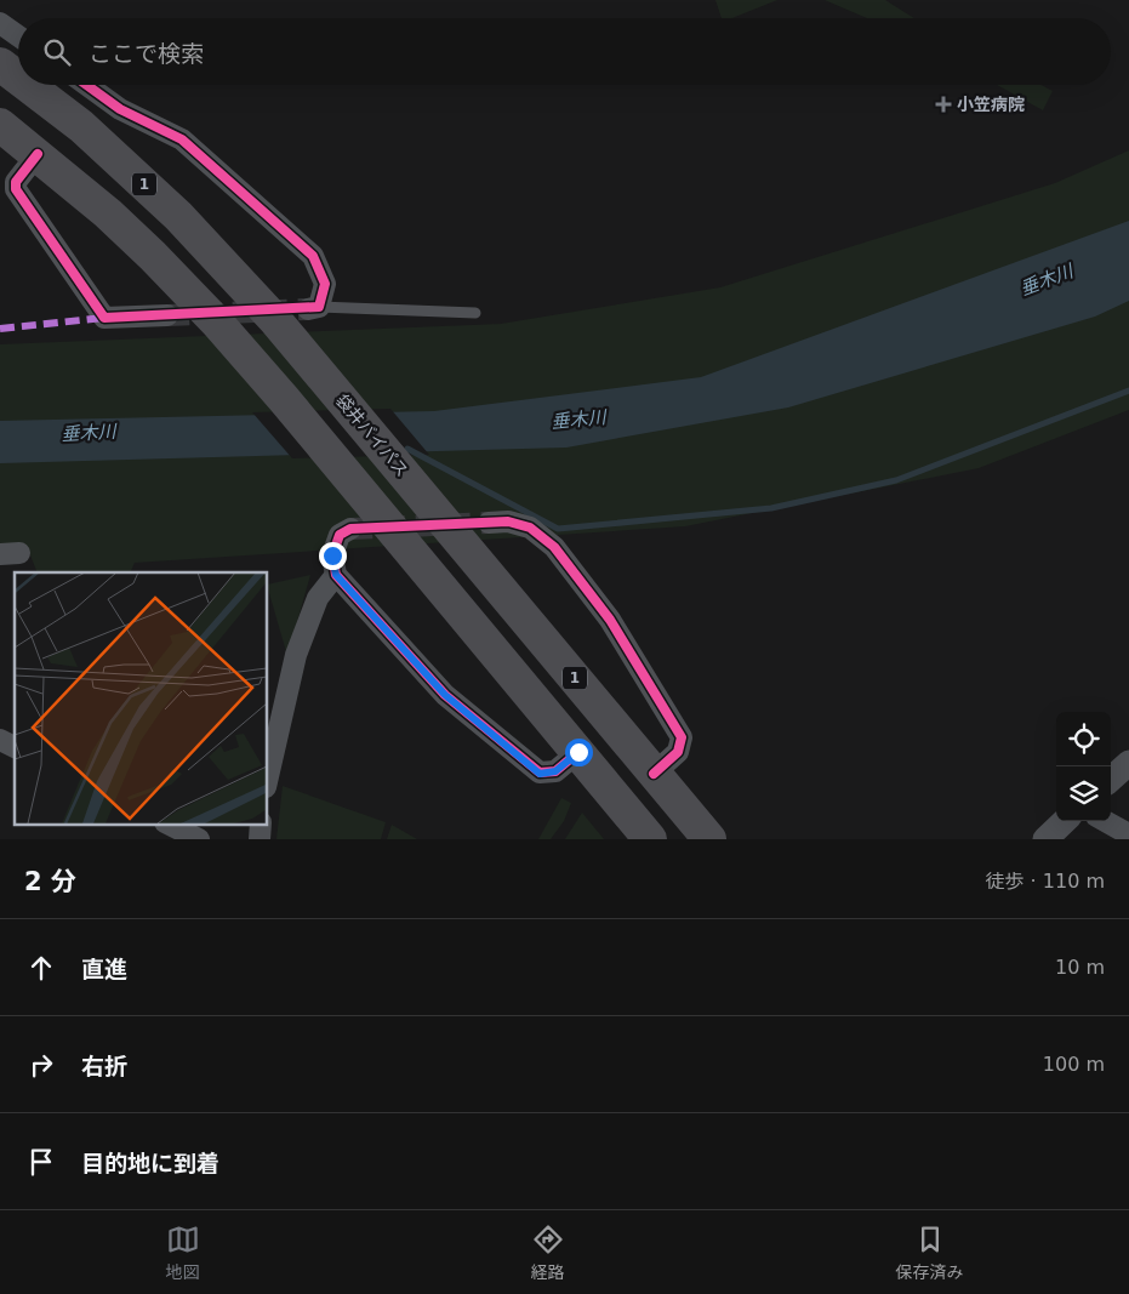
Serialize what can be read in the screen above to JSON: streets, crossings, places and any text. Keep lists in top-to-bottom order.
{
  "streets": {
    "highway": ["1", "袋井バイパス"]
  },
  "water": ["垂木川"],
  "places": {
    "health": ["小笠病院"]
  },
  "page": {
    "search": "ここで検索",
    "heading": ["2 分", "徒歩 · 110 m"],
    "list": [
      ["直進", "10 m"],
      ["右折", "100 m"],
      "目的地に到着"
    ],
    "nav": ["地図", "経路", "保存済み"]
  }
}
